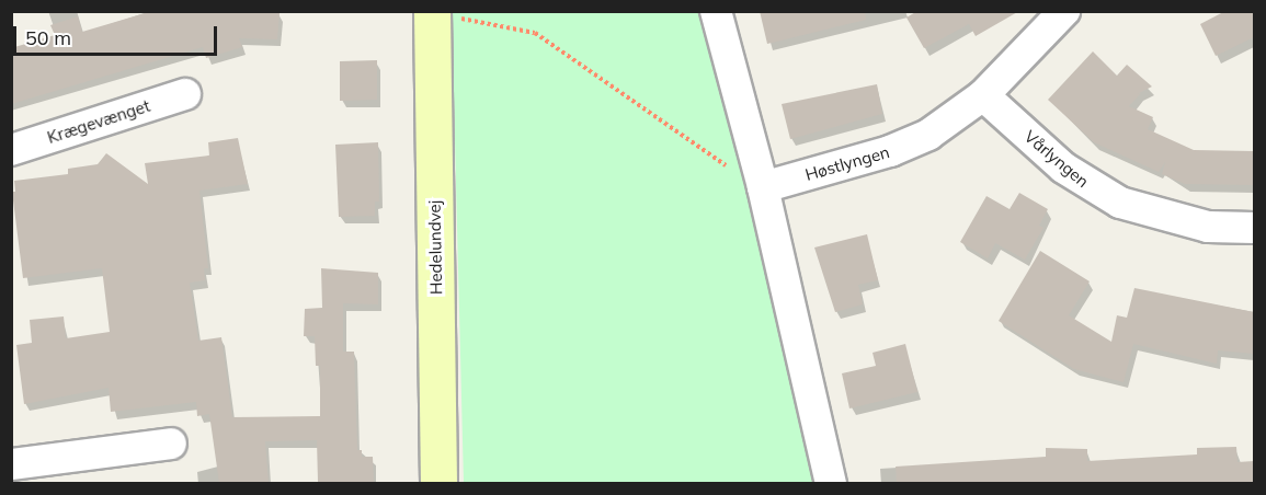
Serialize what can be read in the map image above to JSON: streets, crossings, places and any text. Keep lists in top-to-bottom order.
{
  "streets": {
    "street": [
      "Krægevænget",
      "Vårlyngen",
      "Høstlyngen",
      "Hedelundvej"
    ]
  },
  "crossings": [
    ["Vårlyngen", "Høstlyngen"]
  ],
  "scale_bar": "50 m"
}
